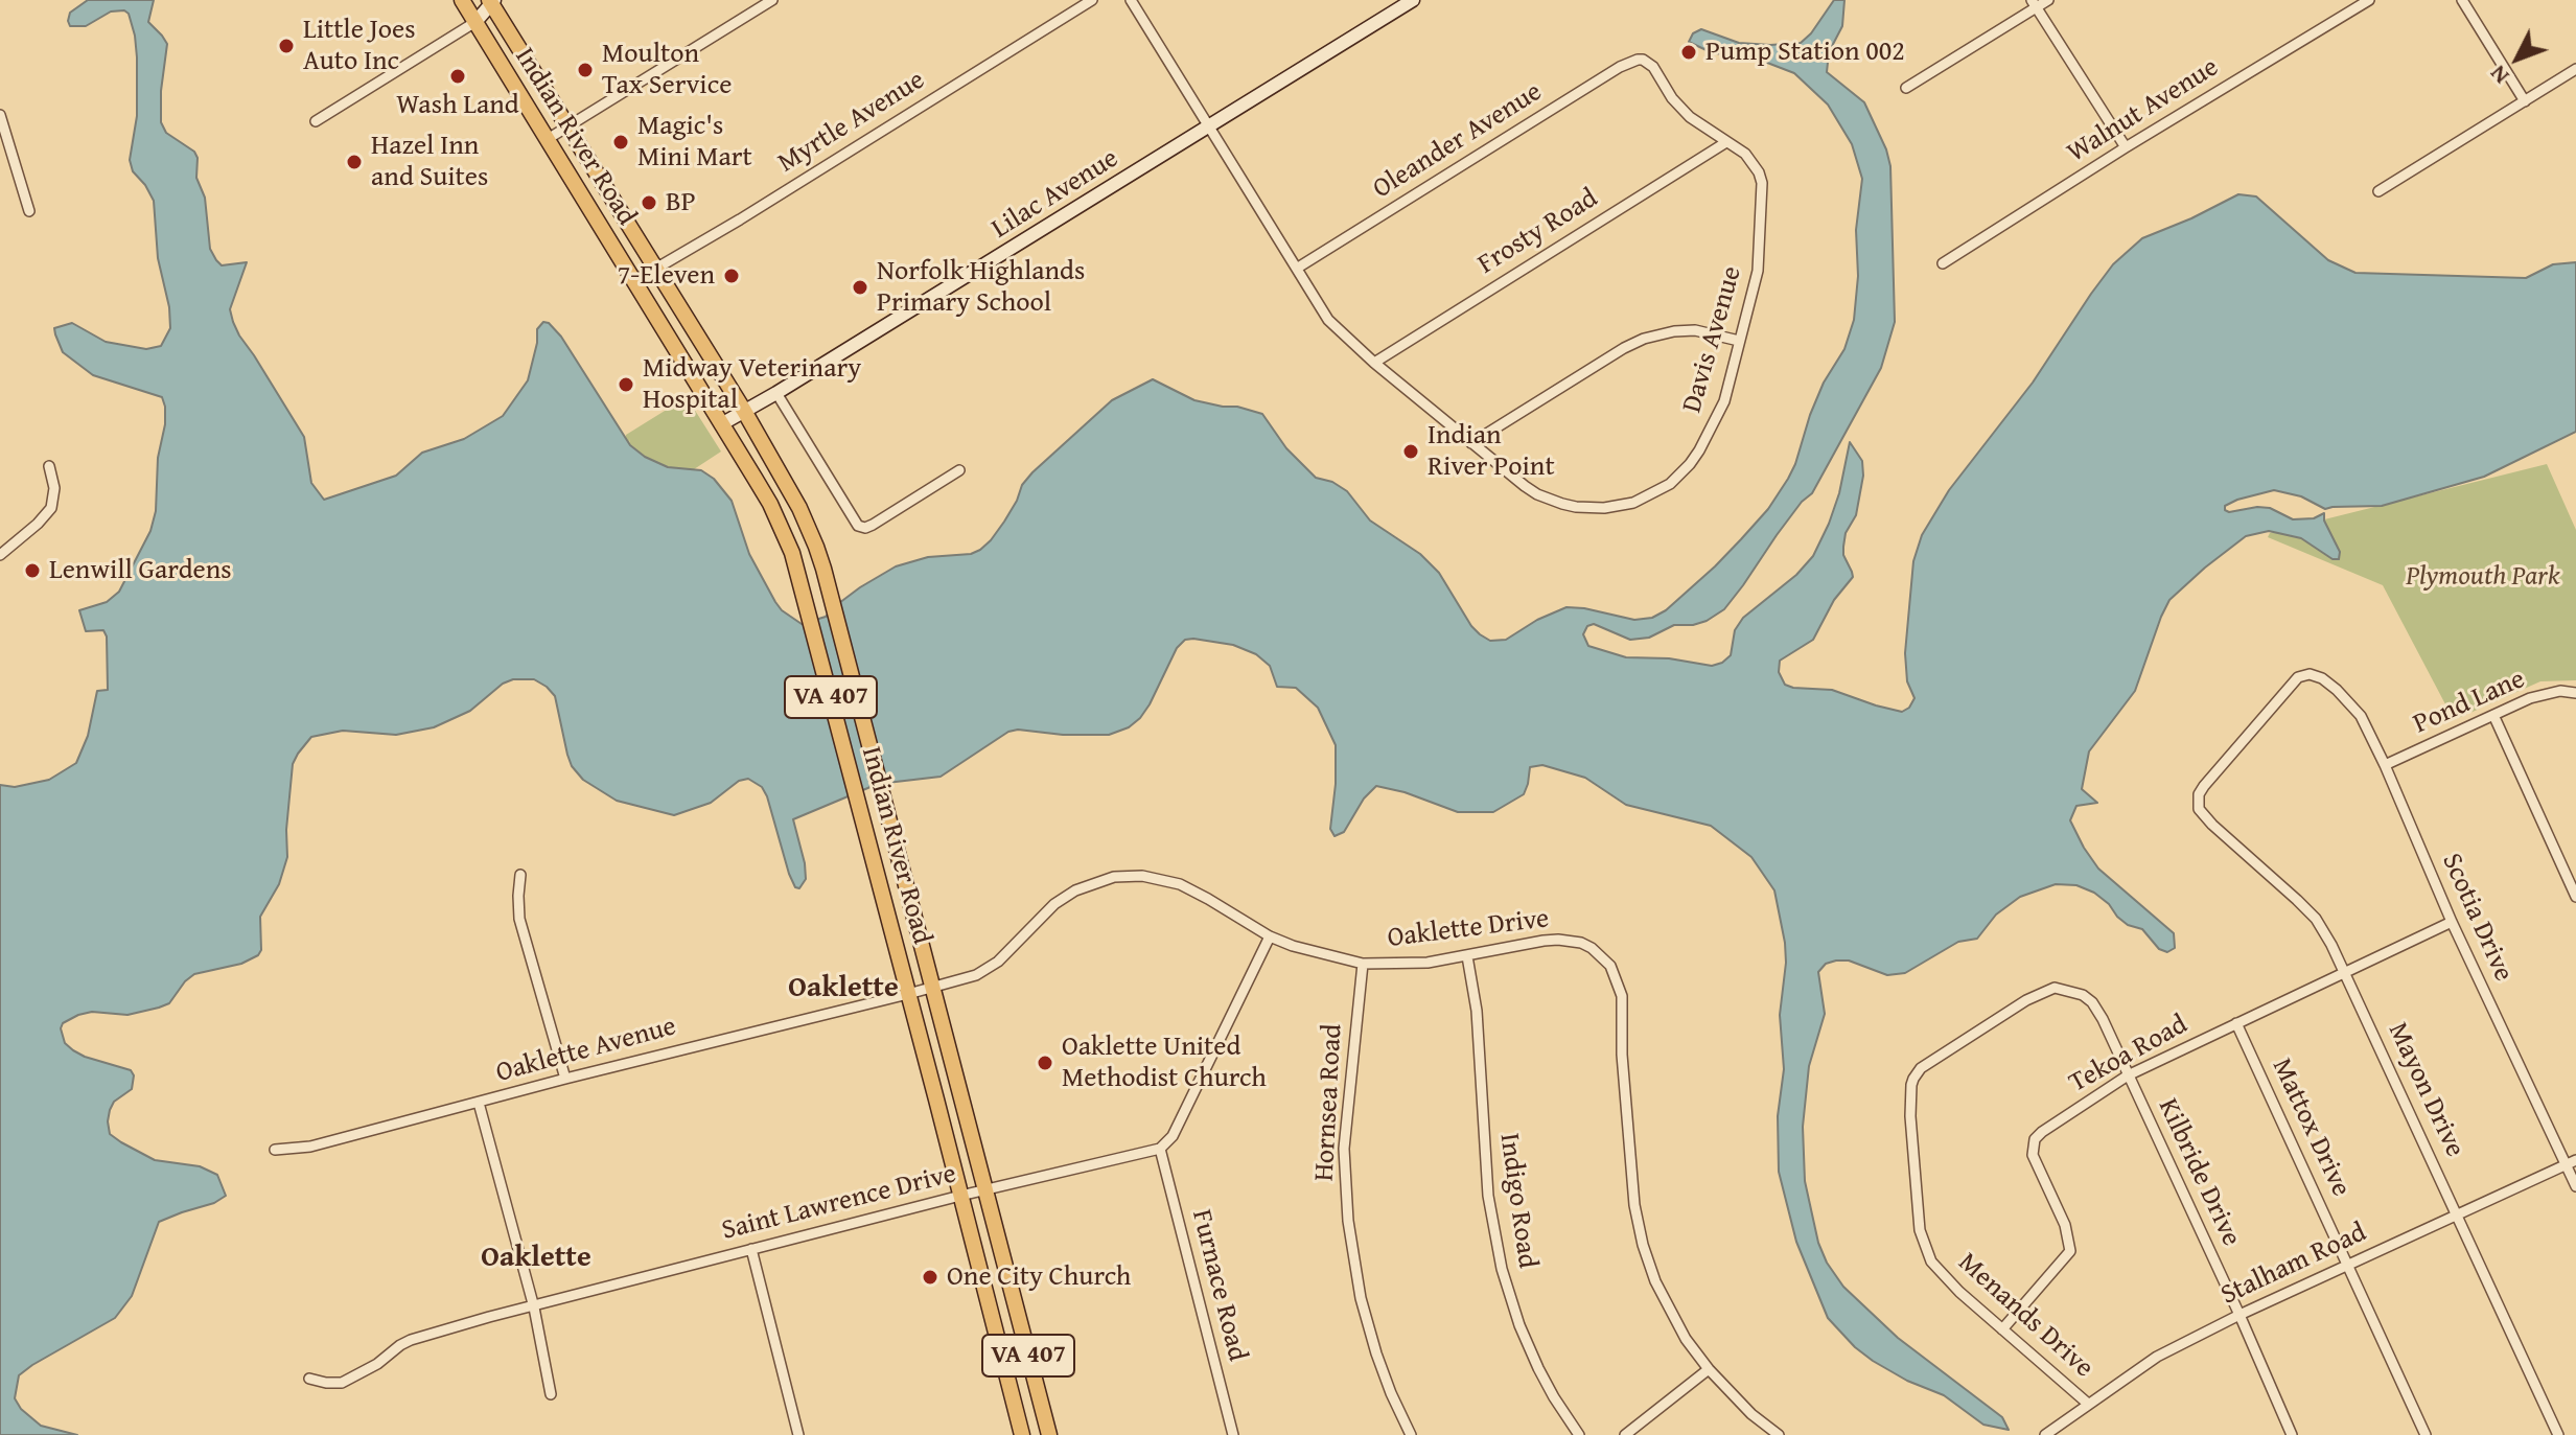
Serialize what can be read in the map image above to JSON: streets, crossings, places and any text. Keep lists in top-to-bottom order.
{
  "streets": {
    "main road": ["Indian River Road", "VA 407"],
    "street": [
      "Walnut Avenue",
      "Myrtle Avenue",
      "Oleander Avenue",
      "Lilac Avenue",
      "Frosty Road",
      "Davis Avenue",
      "Pond Lane",
      "Scotia Drive",
      "Oaklette Drive",
      "Oaklette Avenue",
      "Tekoa Road",
      "Mayon Drive",
      "Hornsea Road",
      "Mattox Drive",
      "Kilbride Drive",
      "Indigo Road",
      "Saint Lawrence Drive",
      "Stalham Road",
      "Furnace Road",
      "Menands Drive"
    ]
  },
  "crossings": [
    ["Myrtle Avenue", "Indian River Road"],
    ["Indian River Road", "Lilac Avenue"],
    ["Indian River Road", "Oaklette Drive"],
    ["Indian River Road", "Oaklette Avenue"],
    ["Indian River Road", "Saint Lawrence Drive"],
    ["Oleander Avenue", "Davis Avenue"],
    ["Lilac Avenue", "Davis Avenue"],
    ["Frosty Road", "Davis Avenue"],
    ["Pond Lane", "Scotia Drive"],
    ["Scotia Drive", "Tekoa Road"],
    ["Scotia Drive", "Mayon Drive"],
    ["Scotia Drive", "Stalham Road"],
    ["Oaklette Drive", "Oaklette Avenue"],
    ["Oaklette Drive", "Hornsea Road"],
    ["Oaklette Drive", "Indigo Road"],
    ["Tekoa Road", "Mayon Drive"],
    ["Tekoa Road", "Mattox Drive"],
    ["Tekoa Road", "Kilbride Drive"],
    ["Tekoa Road", "Menands Drive"],
    ["Mayon Drive", "Stalham Road"],
    ["Mattox Drive", "Stalham Road"],
    ["Kilbride Drive", "Stalham Road"],
    ["Kilbride Drive", "Menands Drive"],
    ["Saint Lawrence Drive", "Furnace Road"],
    ["Stalham Road", "Menands Drive"]
  ],
  "districts": ["Oaklette", "Oaklette"],
  "parks": ["Plymouth Park"],
  "places": [
    "Little Joes Auto Inc",
    "Pump Station 002",
    "Moulton Tax Service",
    "Wash Land",
    "Magic's Mini Mart",
    "Hazel Inn and Suites",
    "BP",
    "7-Eleven",
    "Norfolk Highlands Primary School",
    "Midway Veterinary Hospital",
    "Indian River Point",
    "Lenwill Gardens",
    "Oaklette United Methodist Church",
    "One City Church"
  ],
  "north": "bottom left"
}
